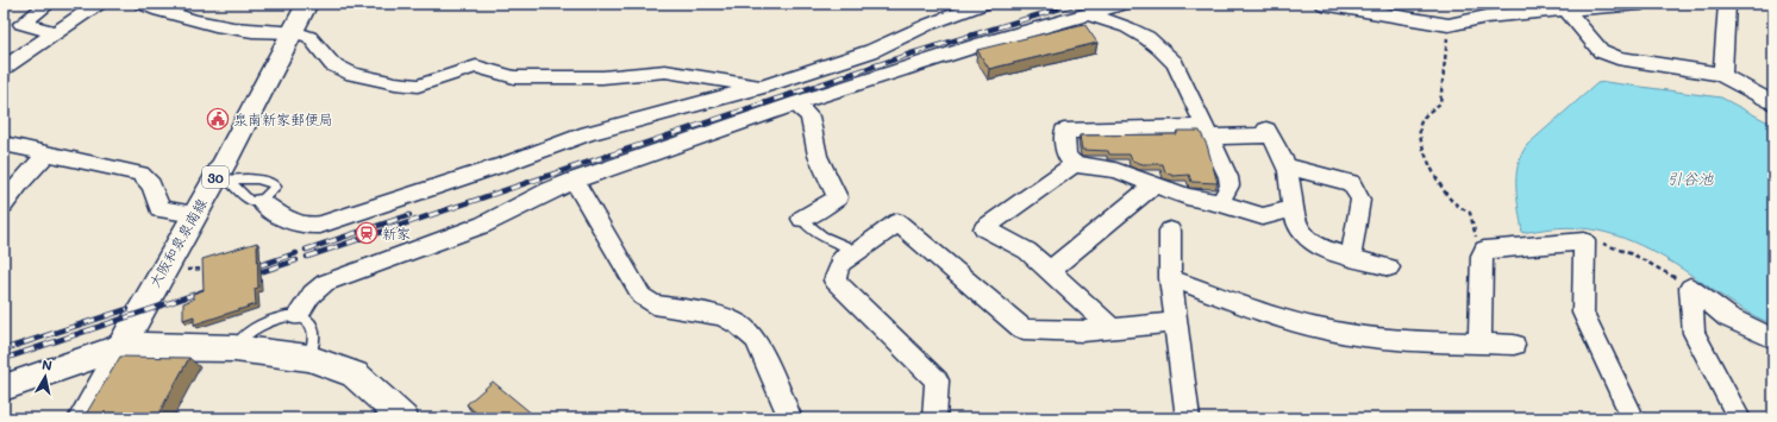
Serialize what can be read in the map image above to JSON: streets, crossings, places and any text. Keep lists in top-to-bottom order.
{
  "streets": {
    "main road": ["30", "大阪和泉泉南線"]
  },
  "water": ["引谷池"],
  "places": {
    "public building": ["泉南新家郵便局"],
    "station": ["新家"]
  },
  "north": "top"
}
